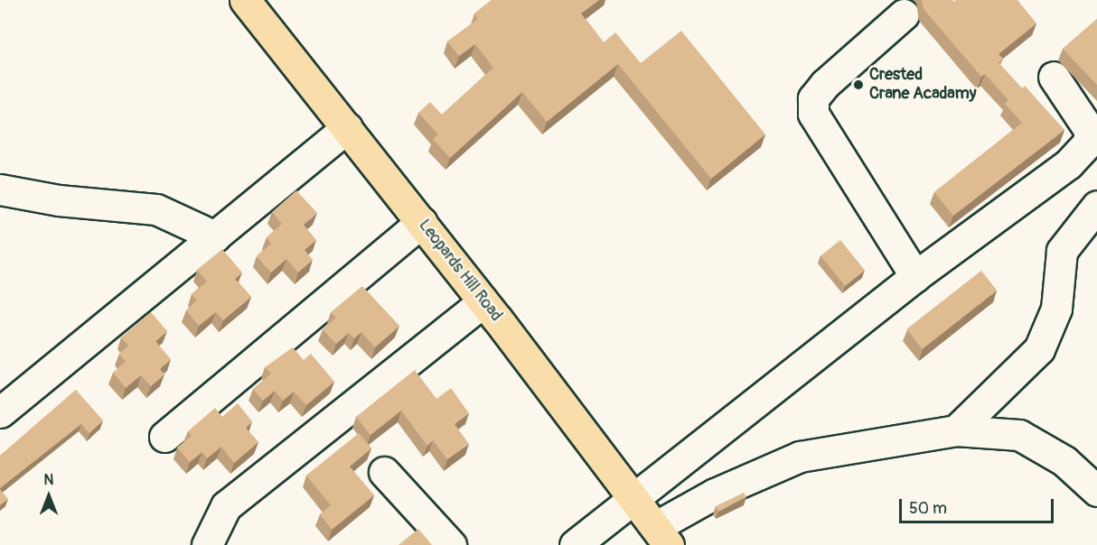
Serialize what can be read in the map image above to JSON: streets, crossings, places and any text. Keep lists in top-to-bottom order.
{
  "streets": {
    "main road": ["Leopards Hill Road"]
  },
  "places": ["Crested Crane Acadamy"],
  "scale_bar": "50 m",
  "north": "top"
}
